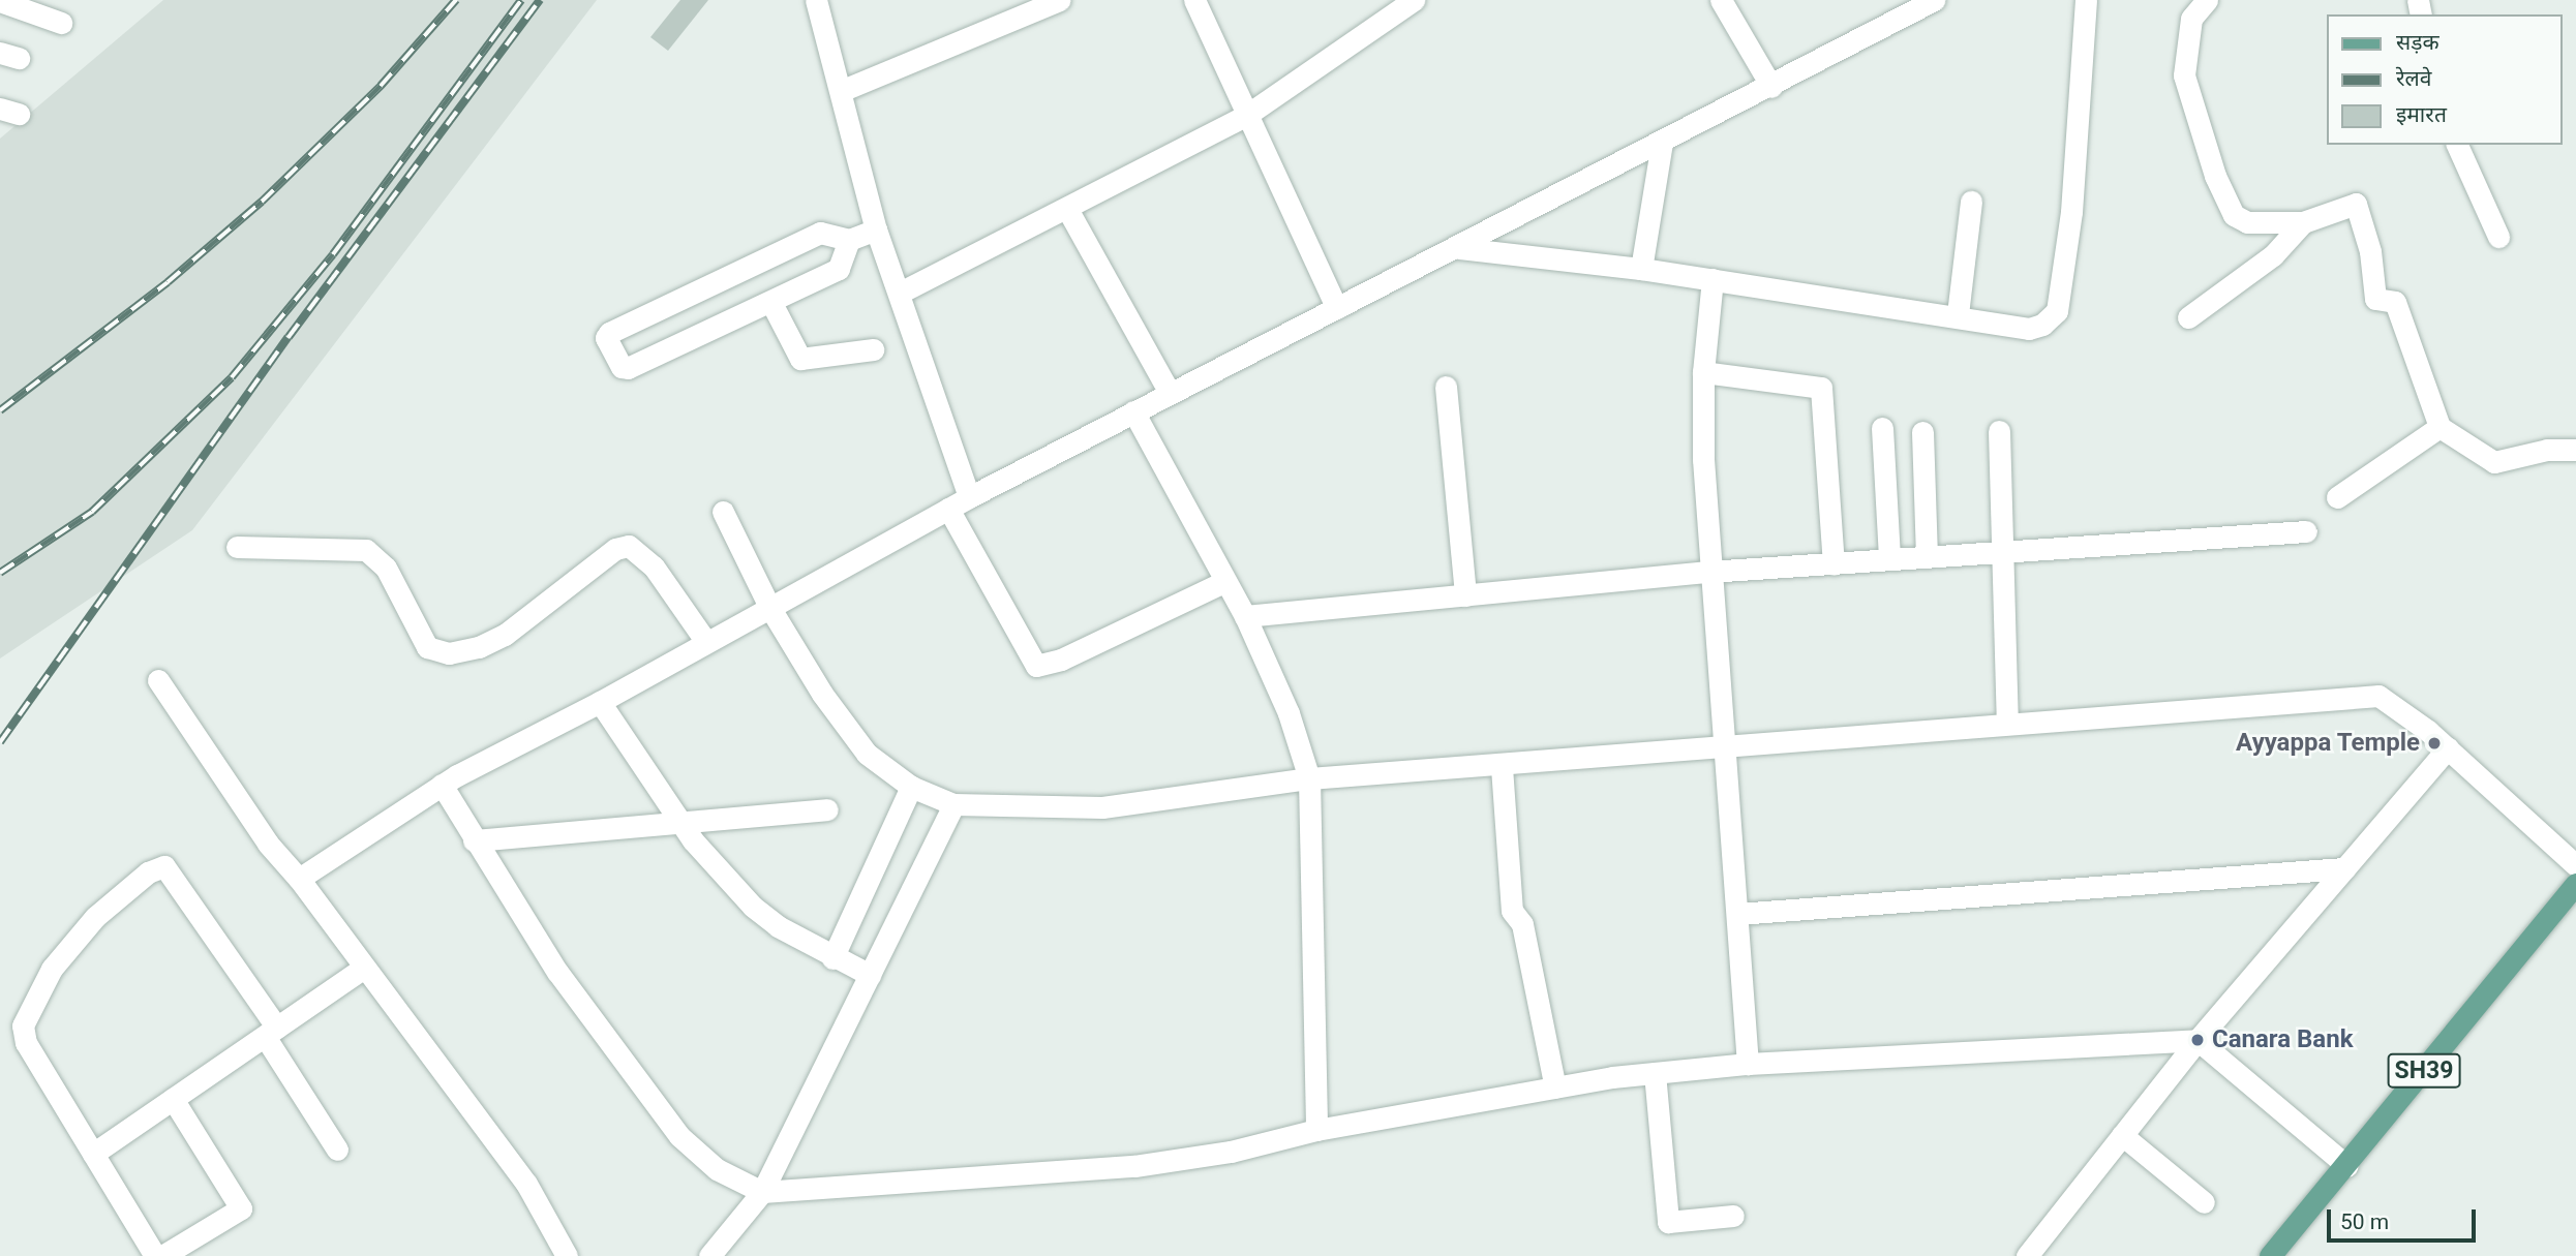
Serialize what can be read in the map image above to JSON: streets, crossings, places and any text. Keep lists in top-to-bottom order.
{
  "streets": {
    "main road": ["SH39"]
  },
  "places": ["Ayyappa Temple", "Canara Bank"],
  "legend": ["सड़क", "रेलवे", "इमारत"],
  "scale_bar": "50 m"
}
